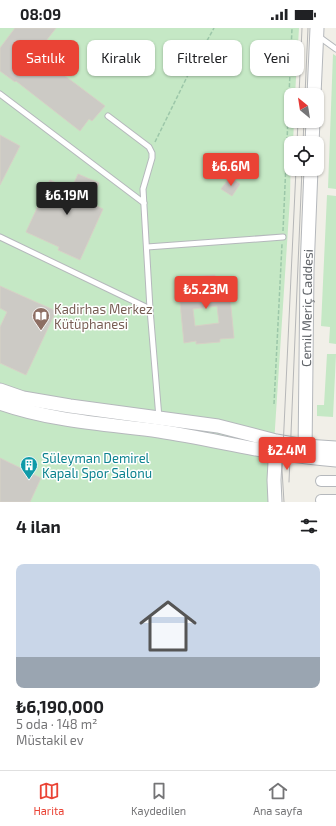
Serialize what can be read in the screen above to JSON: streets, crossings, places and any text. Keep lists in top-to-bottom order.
{
  "streets": {
    "street": ["Cemil Meriç Caddesi"]
  },
  "places": {
    "library": ["Kadirhas Merkez Kütüphanesi"],
    "building": ["Süleyman Demirel Kapalı Spor Salonu"]
  },
  "north": "top left",
  "page": {
    "status": "08:09",
    "chip": [
      "Satılık",
      "Kiralık",
      "Filtreler",
      "Yeni"
    ],
    "price": [
      "₺6.6M",
      "₺6.19M",
      "₺5.23M",
      "₺2.4M"
    ],
    "heading": "4 ilan",
    "list": [
      {
        "name": "₺6,190,000",
        "note": "5 oda · 148 m² · Müstakil ev"
      }
    ],
    "tabs": ["Harita", "Kaydedilen", "Ana sayfa"]
  }
}
